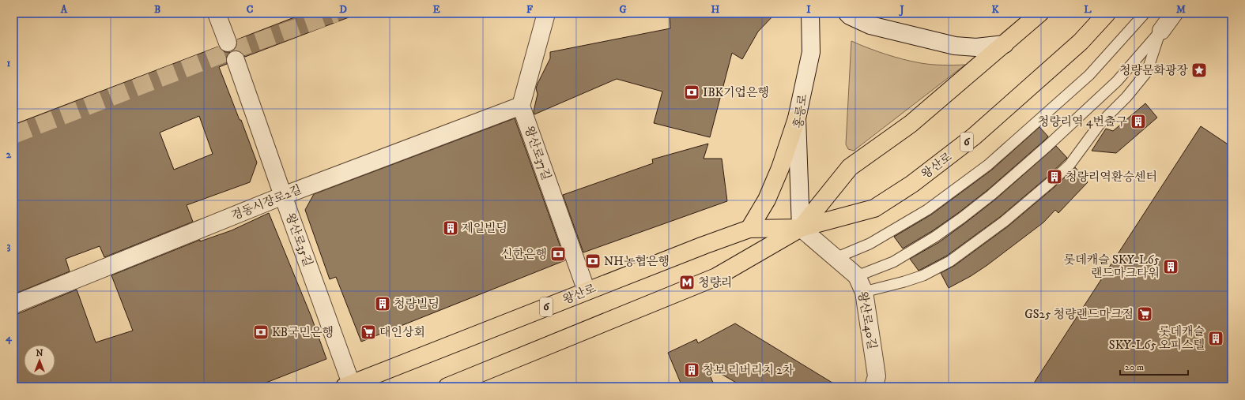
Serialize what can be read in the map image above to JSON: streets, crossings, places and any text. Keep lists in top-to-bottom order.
{
  "streets": {
    "main road": ["6", "왕산로"],
    "street": [
      "홍릉로",
      "왕산로37길",
      "경동시장로2길",
      "왕산로35길",
      "왕산로40길"
    ]
  },
  "crossings": [
    ["홍릉로", "왕산로"],
    ["홍릉로", "왕산로40길"],
    ["왕산로37길", "왕산로"],
    ["왕산로37길", "경동시장로2길"],
    ["왕산로", "왕산로35길"],
    ["왕산로", "왕산로40길"],
    ["경동시장로2길", "왕산로35길"]
  ],
  "places": {
    "place": ["청량문화광장"],
    "bank": [
      "IBK기업은행",
      "신한은행",
      "NH농협은행",
      "KB국민은행"
    ],
    "building": [
      "청량리역 4번출구",
      "청량리역환승센터",
      "제일빌딩",
      "롯데캐슬 SKY-L65 랜드마크타워",
      "청량빌딩",
      "롯데캐슬 SKY-L65 오피스텔",
      "창보 리버리치 2차"
    ],
    "metro station": ["청량리"],
    "supermarket": ["GS25 청량랜드마크점", "대인상회"]
  },
  "scale_bar": "20 m",
  "north": "top",
  "grid": {
    "columns": [
      "A",
      "B",
      "C",
      "D",
      "E",
      "F",
      "G",
      "H",
      "I",
      "J",
      "K",
      "L",
      "M"
    ],
    "rows": [
      "1",
      "2",
      "3",
      "4"
    ]
  }
}
